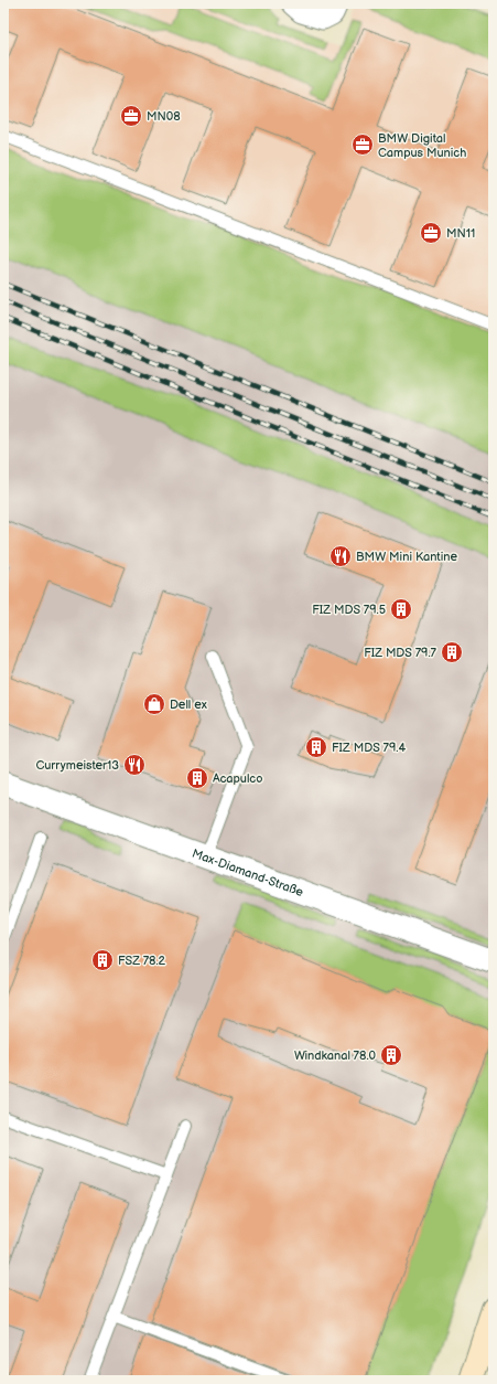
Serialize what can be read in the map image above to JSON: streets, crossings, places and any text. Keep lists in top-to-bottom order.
{
  "streets": {
    "street": ["Max-Diamand-Straße"]
  },
  "places": {
    "office": ["MN08", "BMW Digital Campus Munich", "MN11"],
    "restaurant": ["BMW Mini Kantine", "Currymeister13"],
    "building": [
      "FIZ MDS 79.5",
      "FIZ MDS 79.7",
      "FIZ MDS 79.4",
      "Acapulco",
      "FSZ 78.2",
      "Windkanal 78.0"
    ],
    "shop": ["Dell ex"]
  }
}
